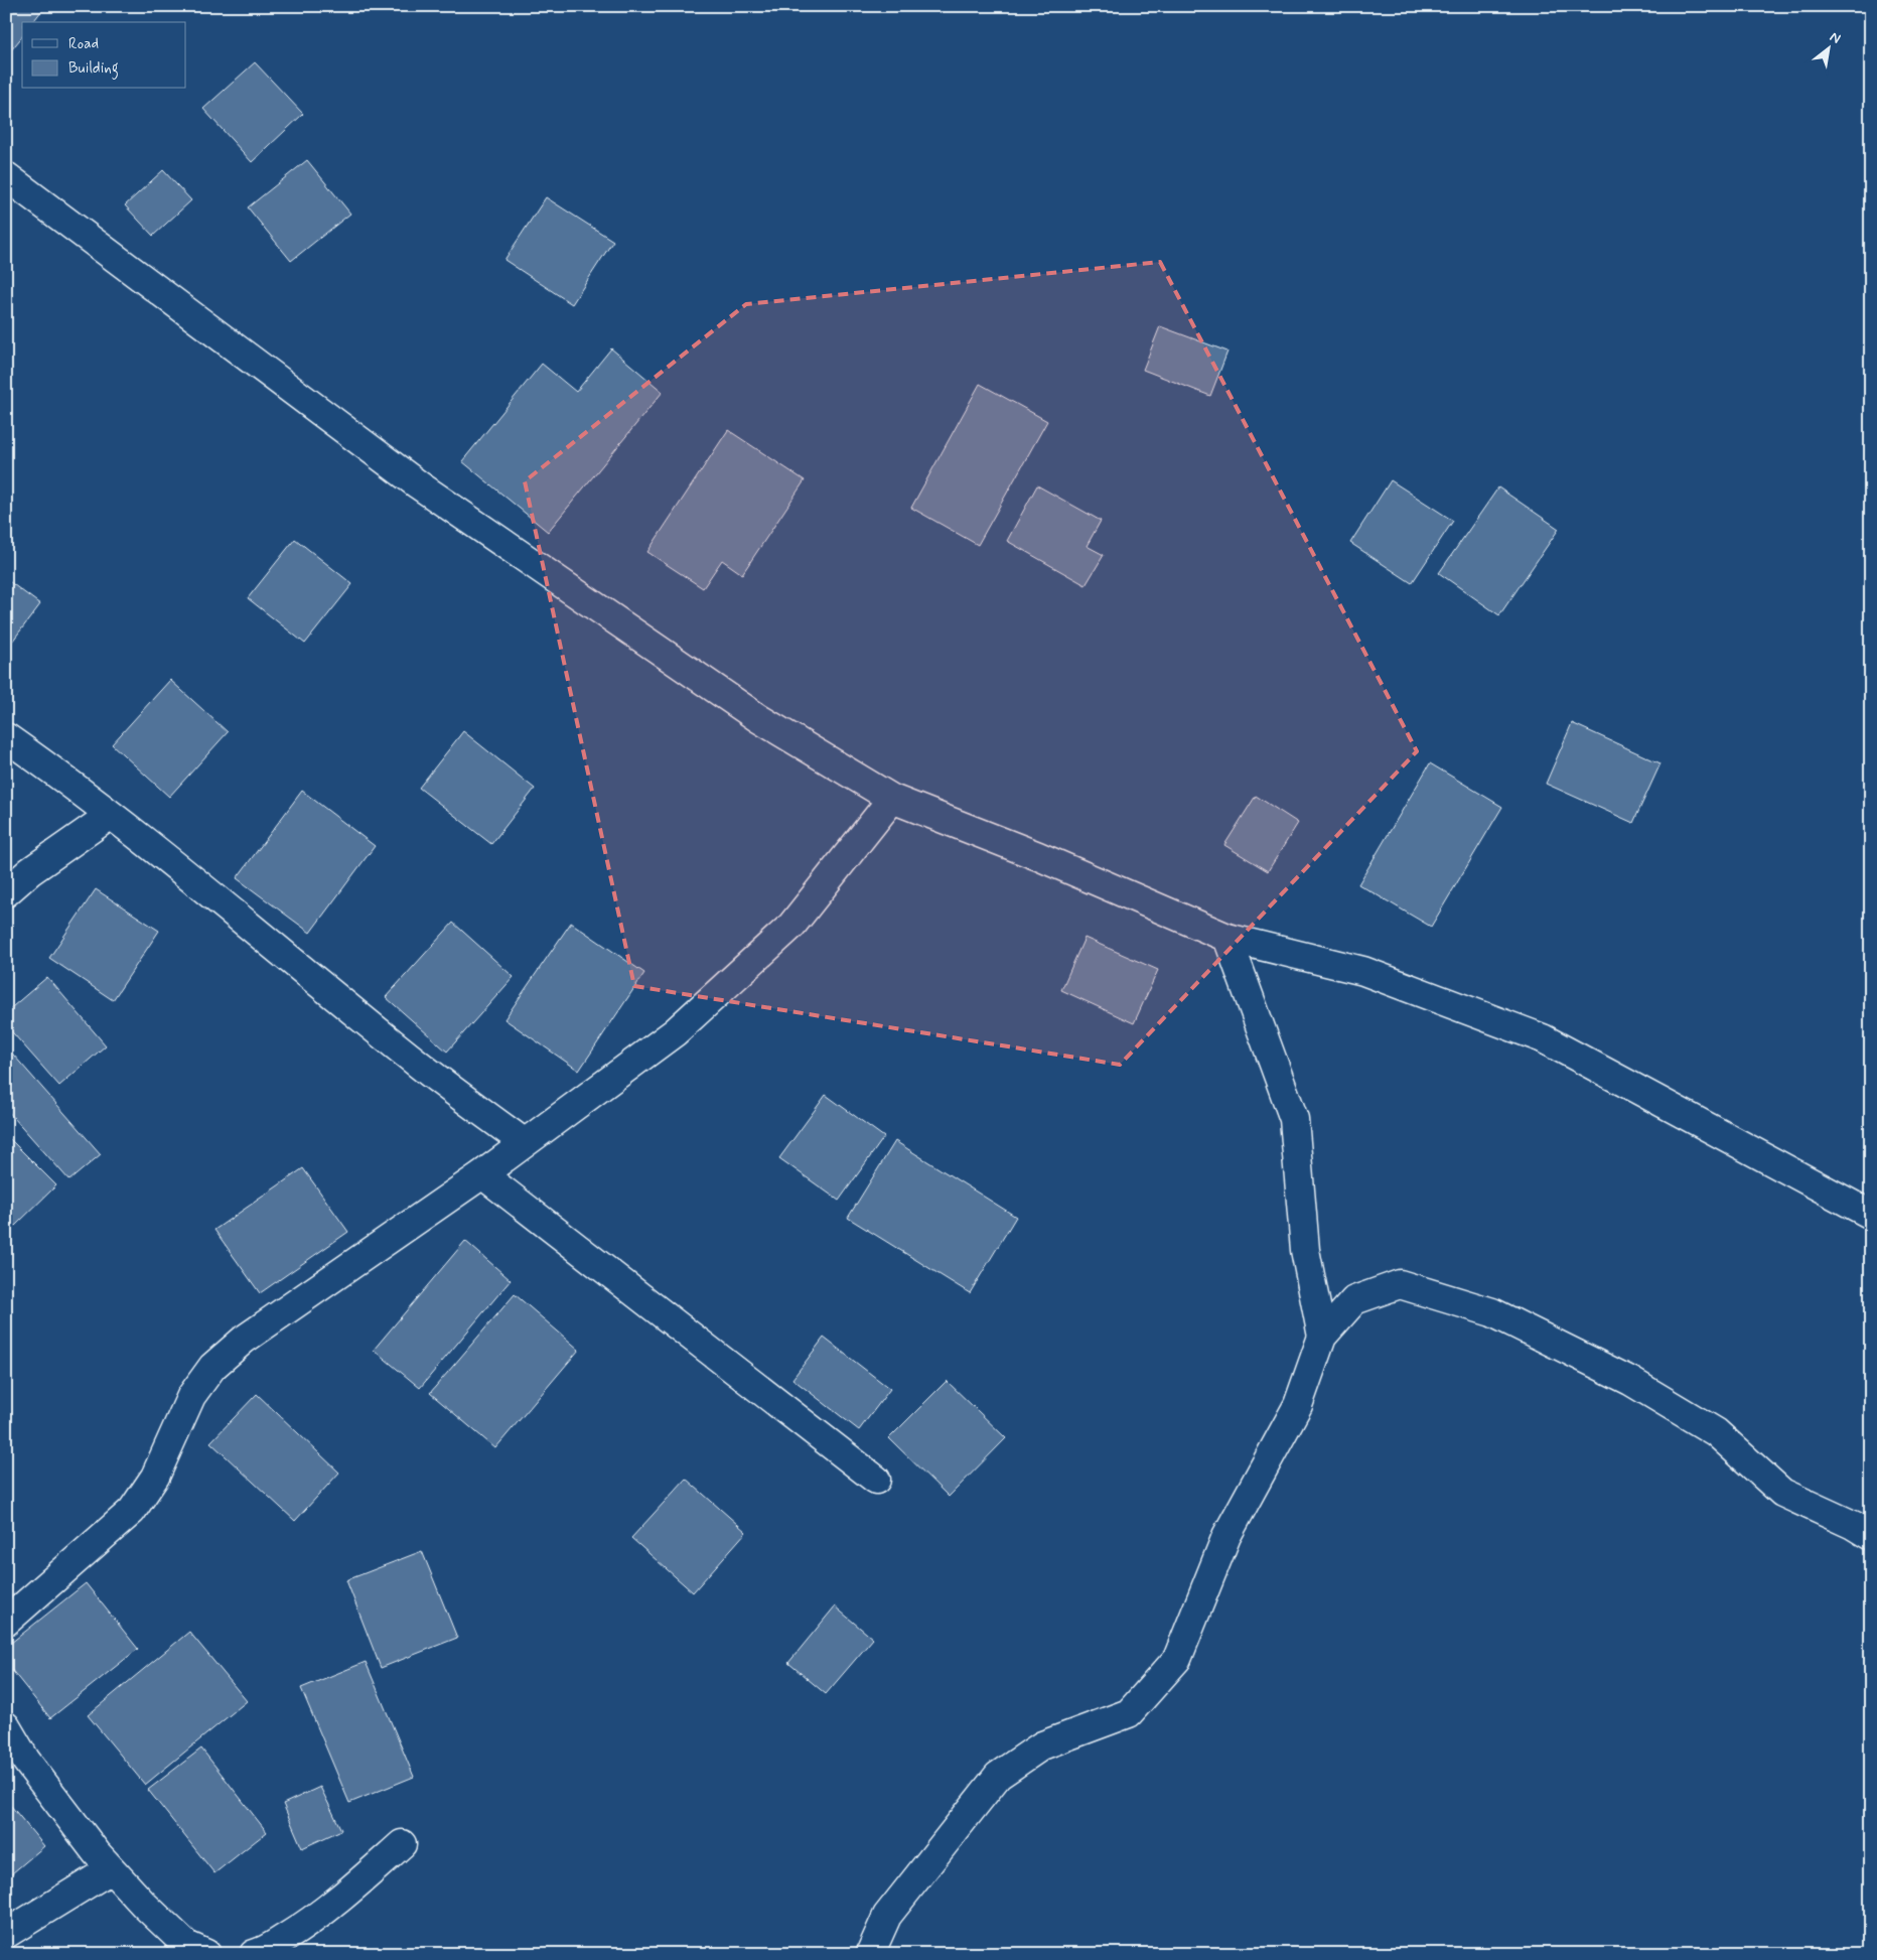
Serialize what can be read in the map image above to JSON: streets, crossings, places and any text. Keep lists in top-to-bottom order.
{
  "legend": ["Road", "Building"],
  "north": "top right"
}
